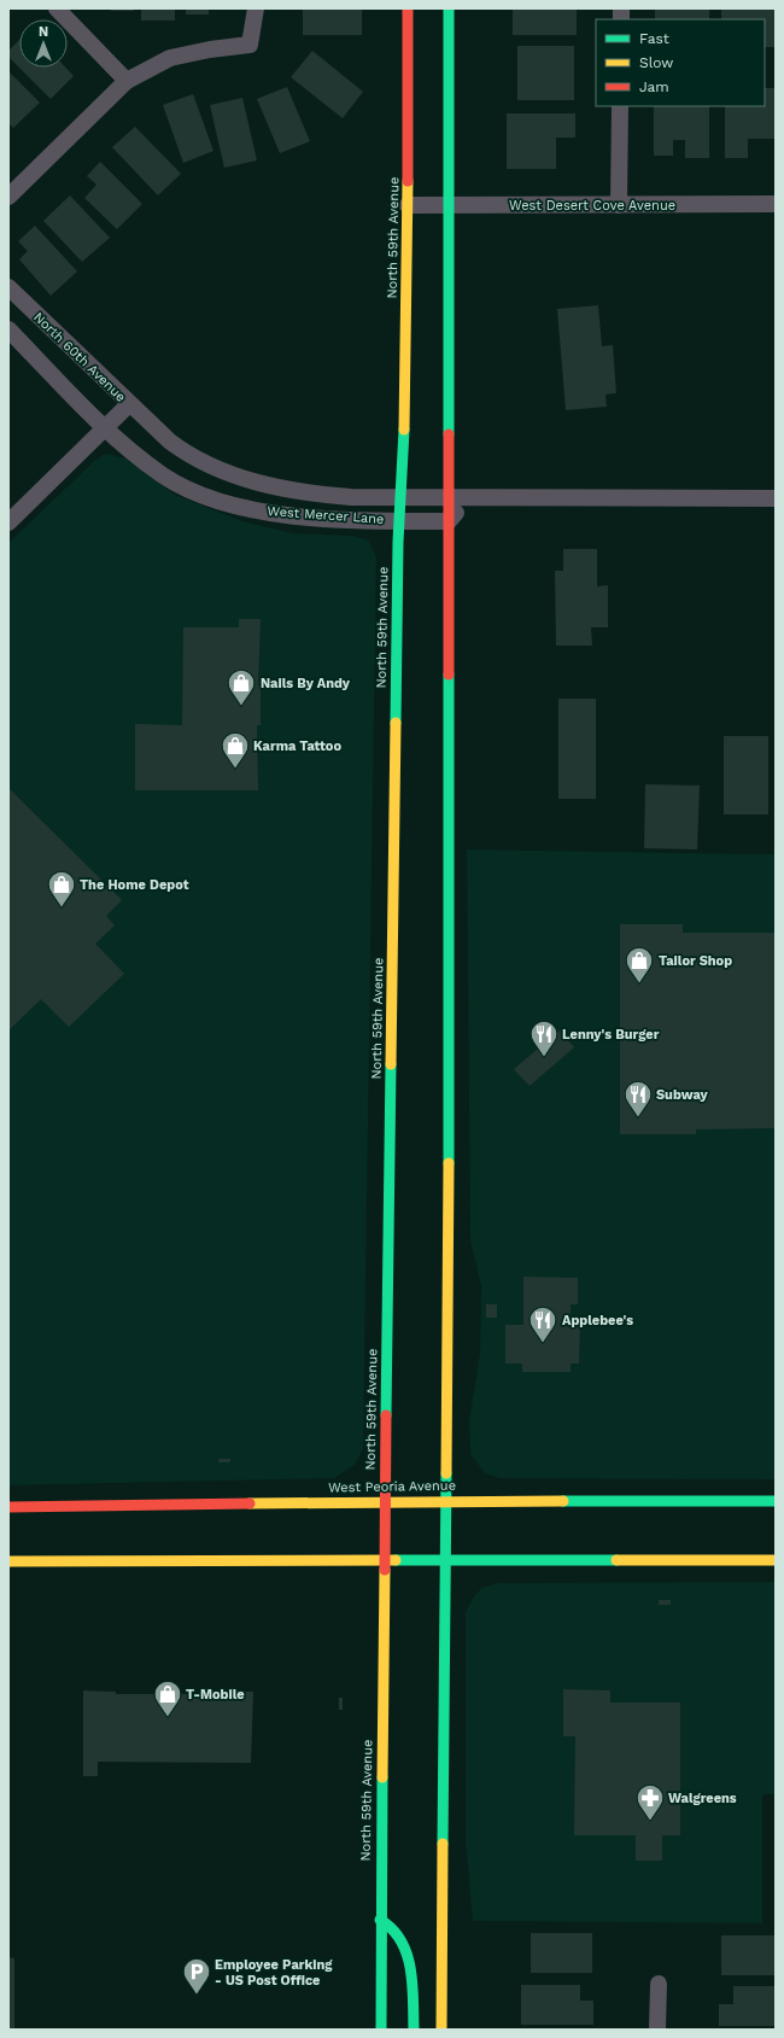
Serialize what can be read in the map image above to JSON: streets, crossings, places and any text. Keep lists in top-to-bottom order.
{
  "streets": {
    "main road": ["North 59th Avenue", "West Peoria Avenue"],
    "street": ["West Desert Cove Avenue", "North 60th Avenue", "West Mercer Lane"]
  },
  "crossings": [
    ["West Desert Cove Avenue", "North 59th Avenue"],
    ["North 59th Avenue", "West Mercer Lane"],
    ["North 59th Avenue", "West Peoria Avenue"],
    ["North 60th Avenue", "West Mercer Lane"]
  ],
  "places": {
    "shop": [
      "Nails By Andy",
      "Karma Tattoo",
      "The Home Depot",
      "Tailor Shop",
      "T-Mobile"
    ],
    "restaurant": ["Lenny's Burger", "Subway", "Applebee's"],
    "pharmacy": ["Walgreens"],
    "parking": ["Employee Parking - US Post Office"]
  },
  "legend": ["Fast", "Slow", "Jam"],
  "north": "top"
}
